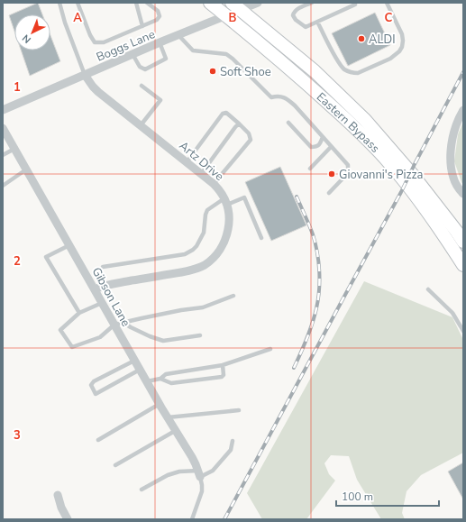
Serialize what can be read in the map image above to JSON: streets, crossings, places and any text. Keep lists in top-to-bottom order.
{
  "streets": {
    "main road": ["Eastern Bypass"],
    "street": ["Boggs Lane", "Artz Drive", "Gibson Lane"]
  },
  "crossings": [
    ["Boggs Lane", "Eastern Bypass"],
    ["Boggs Lane", "Artz Drive"],
    ["Artz Drive", "Gibson Lane"]
  ],
  "places": ["ALDI", "Soft Shoe", "Giovanni's Pizza"],
  "scale_bar": "100 m",
  "north": "bottom left",
  "grid": {
    "columns": ["A", "B", "C"],
    "rows": ["1", "2", "3"]
  }
}
